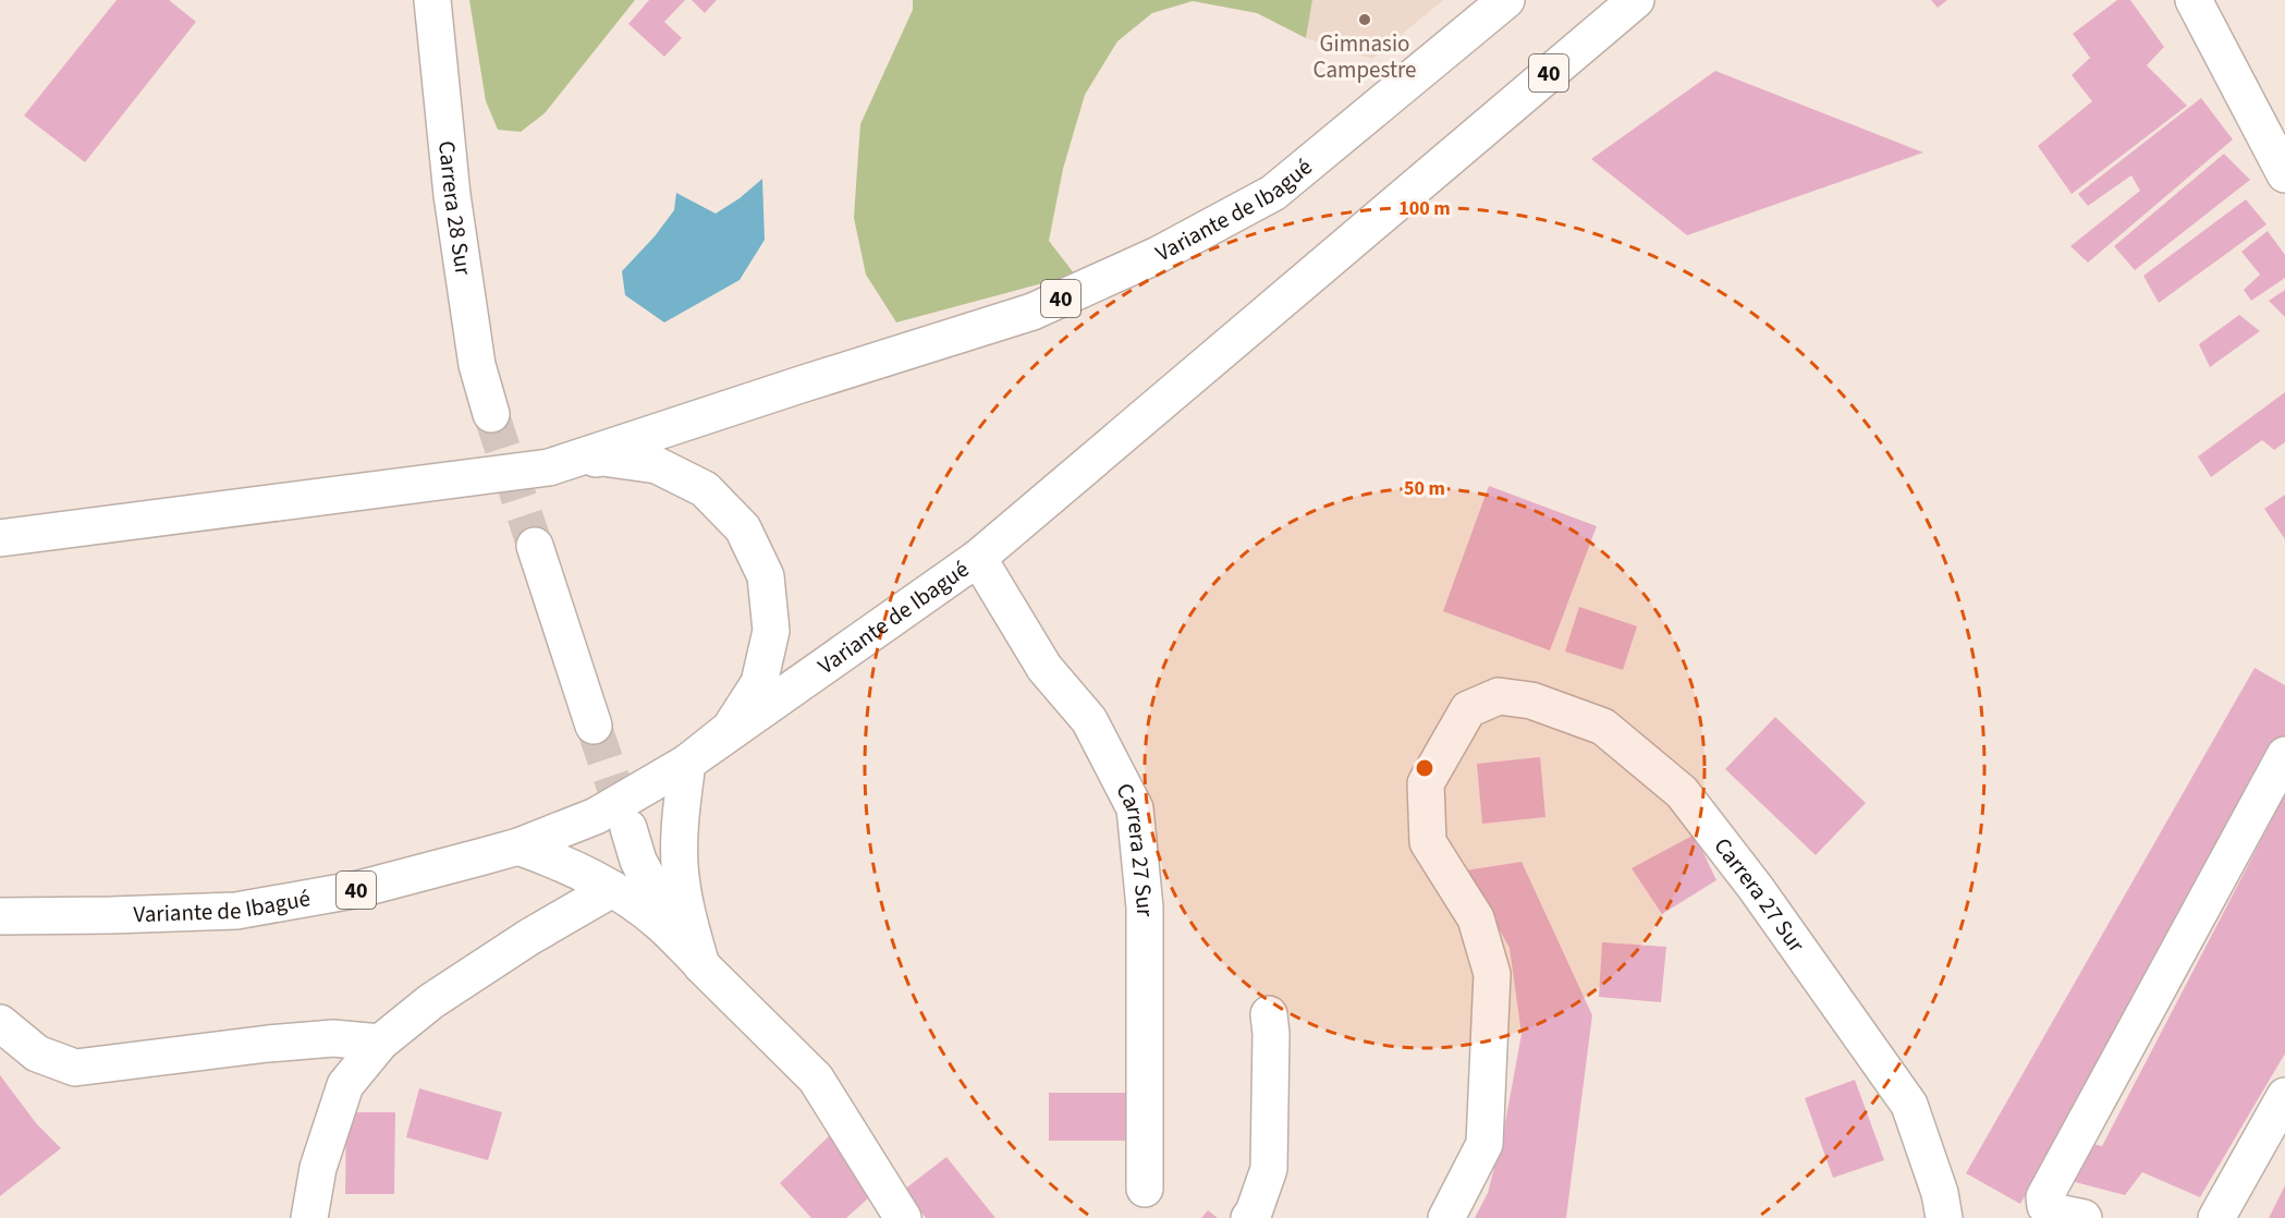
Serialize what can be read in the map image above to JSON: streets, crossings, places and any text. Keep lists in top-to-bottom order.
{
  "streets": {
    "main road": [
      "40",
      "Carrera 28 Sur",
      "Variante de Ibagué",
      "Carrera 27 Sur"
    ]
  },
  "crossings": [
    ["Variante de Ibagué", "Carrera 27 Sur"]
  ],
  "places": ["Gimnasio Campestre"],
  "rings": ["100 m", "50 m"]
}
